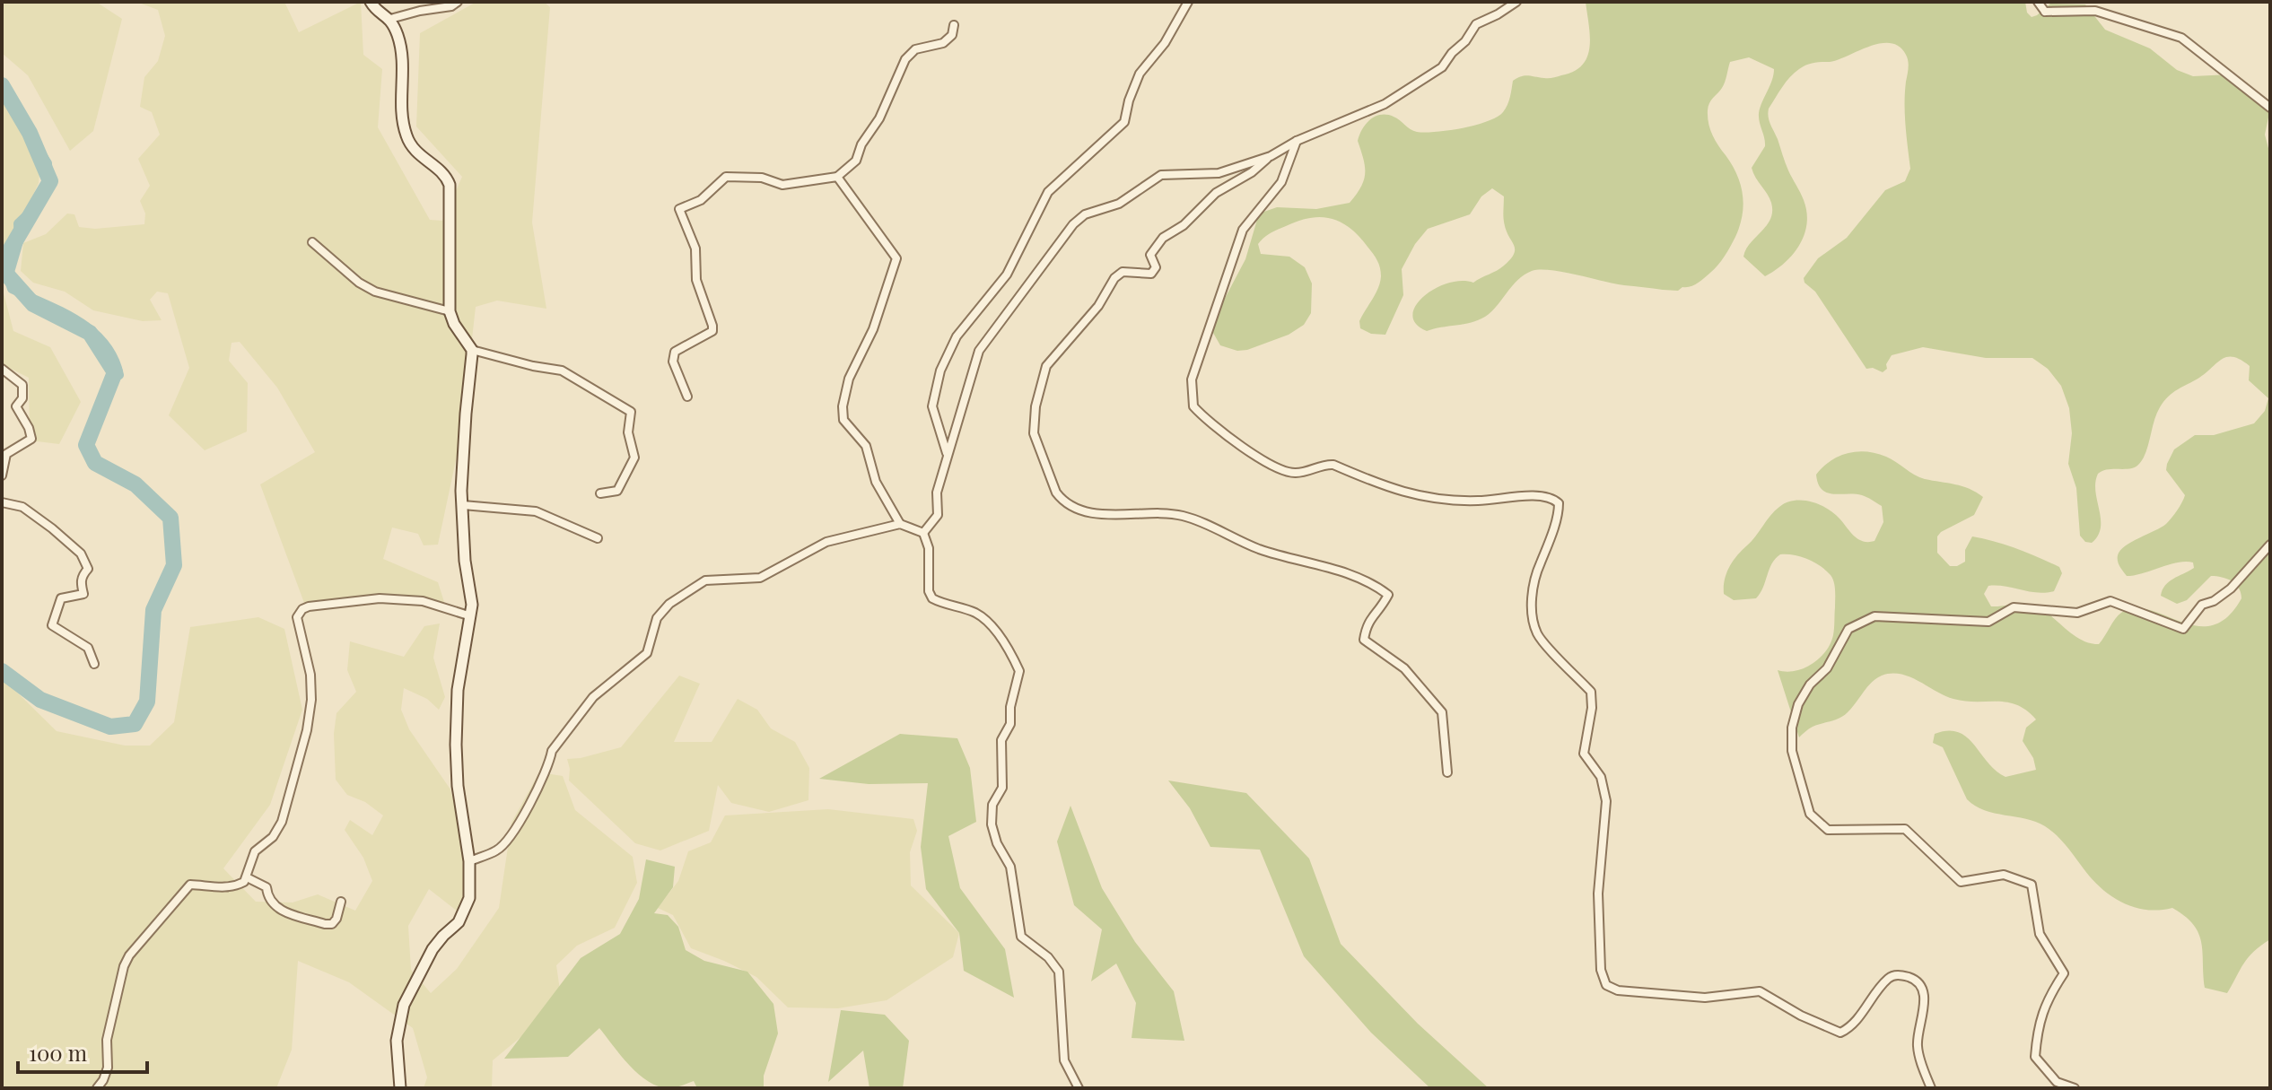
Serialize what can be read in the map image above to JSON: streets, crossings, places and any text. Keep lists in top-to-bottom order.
{
  "scale_bar": "100 m"
}
